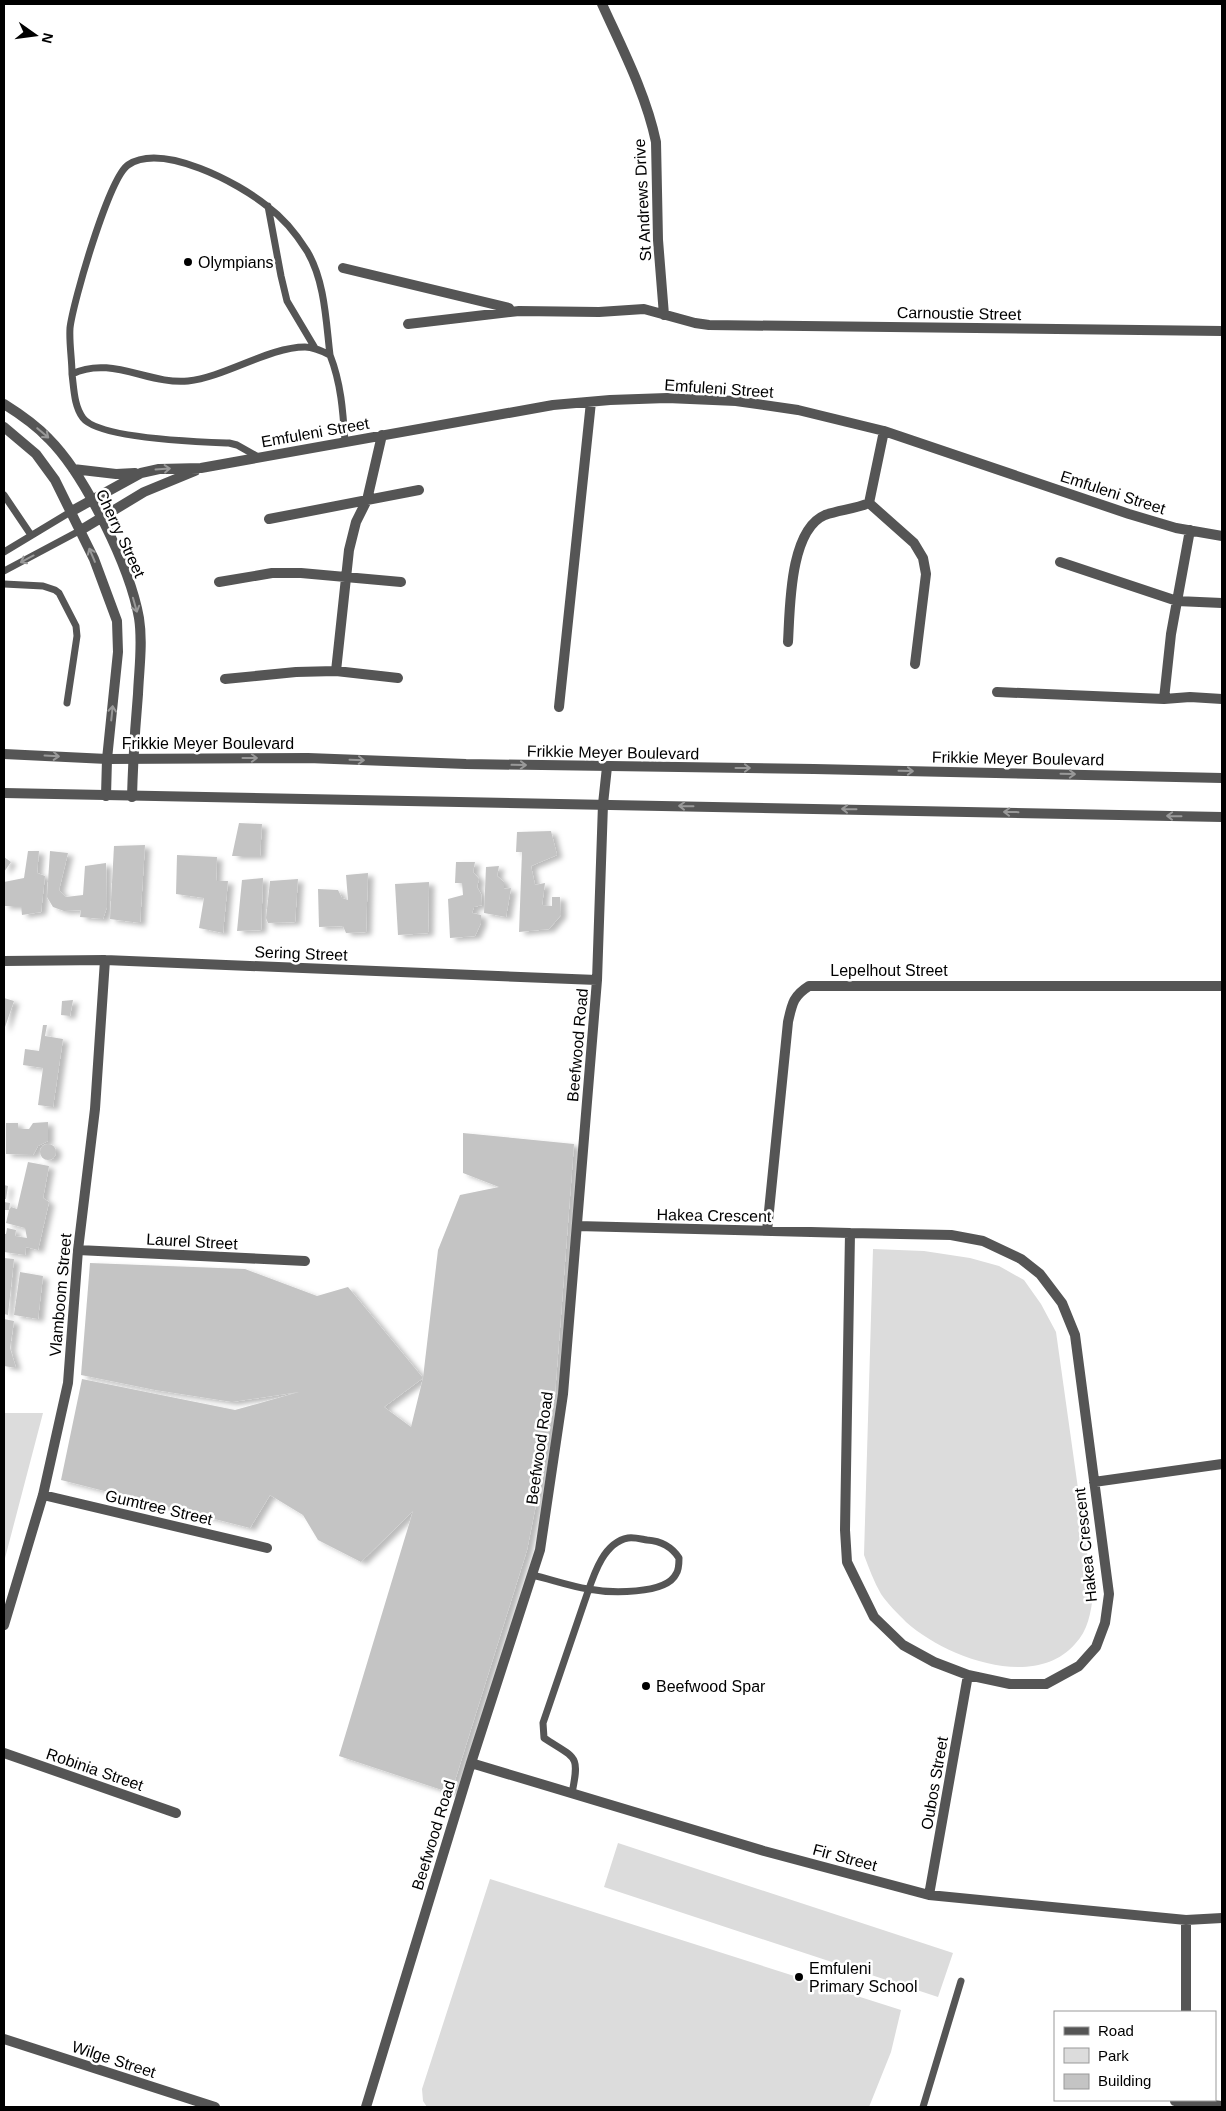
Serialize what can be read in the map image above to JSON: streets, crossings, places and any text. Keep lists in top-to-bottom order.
{
  "streets": {
    "street": [
      "St Andrews Drive",
      "Carnoustie Street",
      "Emfuleni Street",
      "Cherry Street",
      "Frikkie Meyer Boulevard",
      "Sering Street",
      "Lepelhout Street",
      "Beefwood Road",
      "Hakea Crescent",
      "Laurel Street",
      "Vlamboom Street",
      "Gumtree Street",
      "Robinia Street",
      "Oubos Street",
      "Fir Street",
      "Wilge Street"
    ]
  },
  "crossings": [
    ["St Andrews Drive", "Carnoustie Street"],
    ["Emfuleni Street", "Cherry Street"],
    ["Cherry Street", "Frikkie Meyer Boulevard"],
    ["Frikkie Meyer Boulevard", "Beefwood Road"],
    ["Sering Street", "Beefwood Road"],
    ["Sering Street", "Vlamboom Street"],
    ["Lepelhout Street", "Hakea Crescent"],
    ["Beefwood Road", "Hakea Crescent"],
    ["Beefwood Road", "Fir Street"],
    ["Hakea Crescent", "Oubos Street"],
    ["Laurel Street", "Vlamboom Street"],
    ["Vlamboom Street", "Gumtree Street"],
    ["Oubos Street", "Fir Street"]
  ],
  "places": ["Olympians", "Beefwood Spar", "Emfuleni Primary School"],
  "legend": ["Road", "Park", "Building"],
  "north": "right"
}
